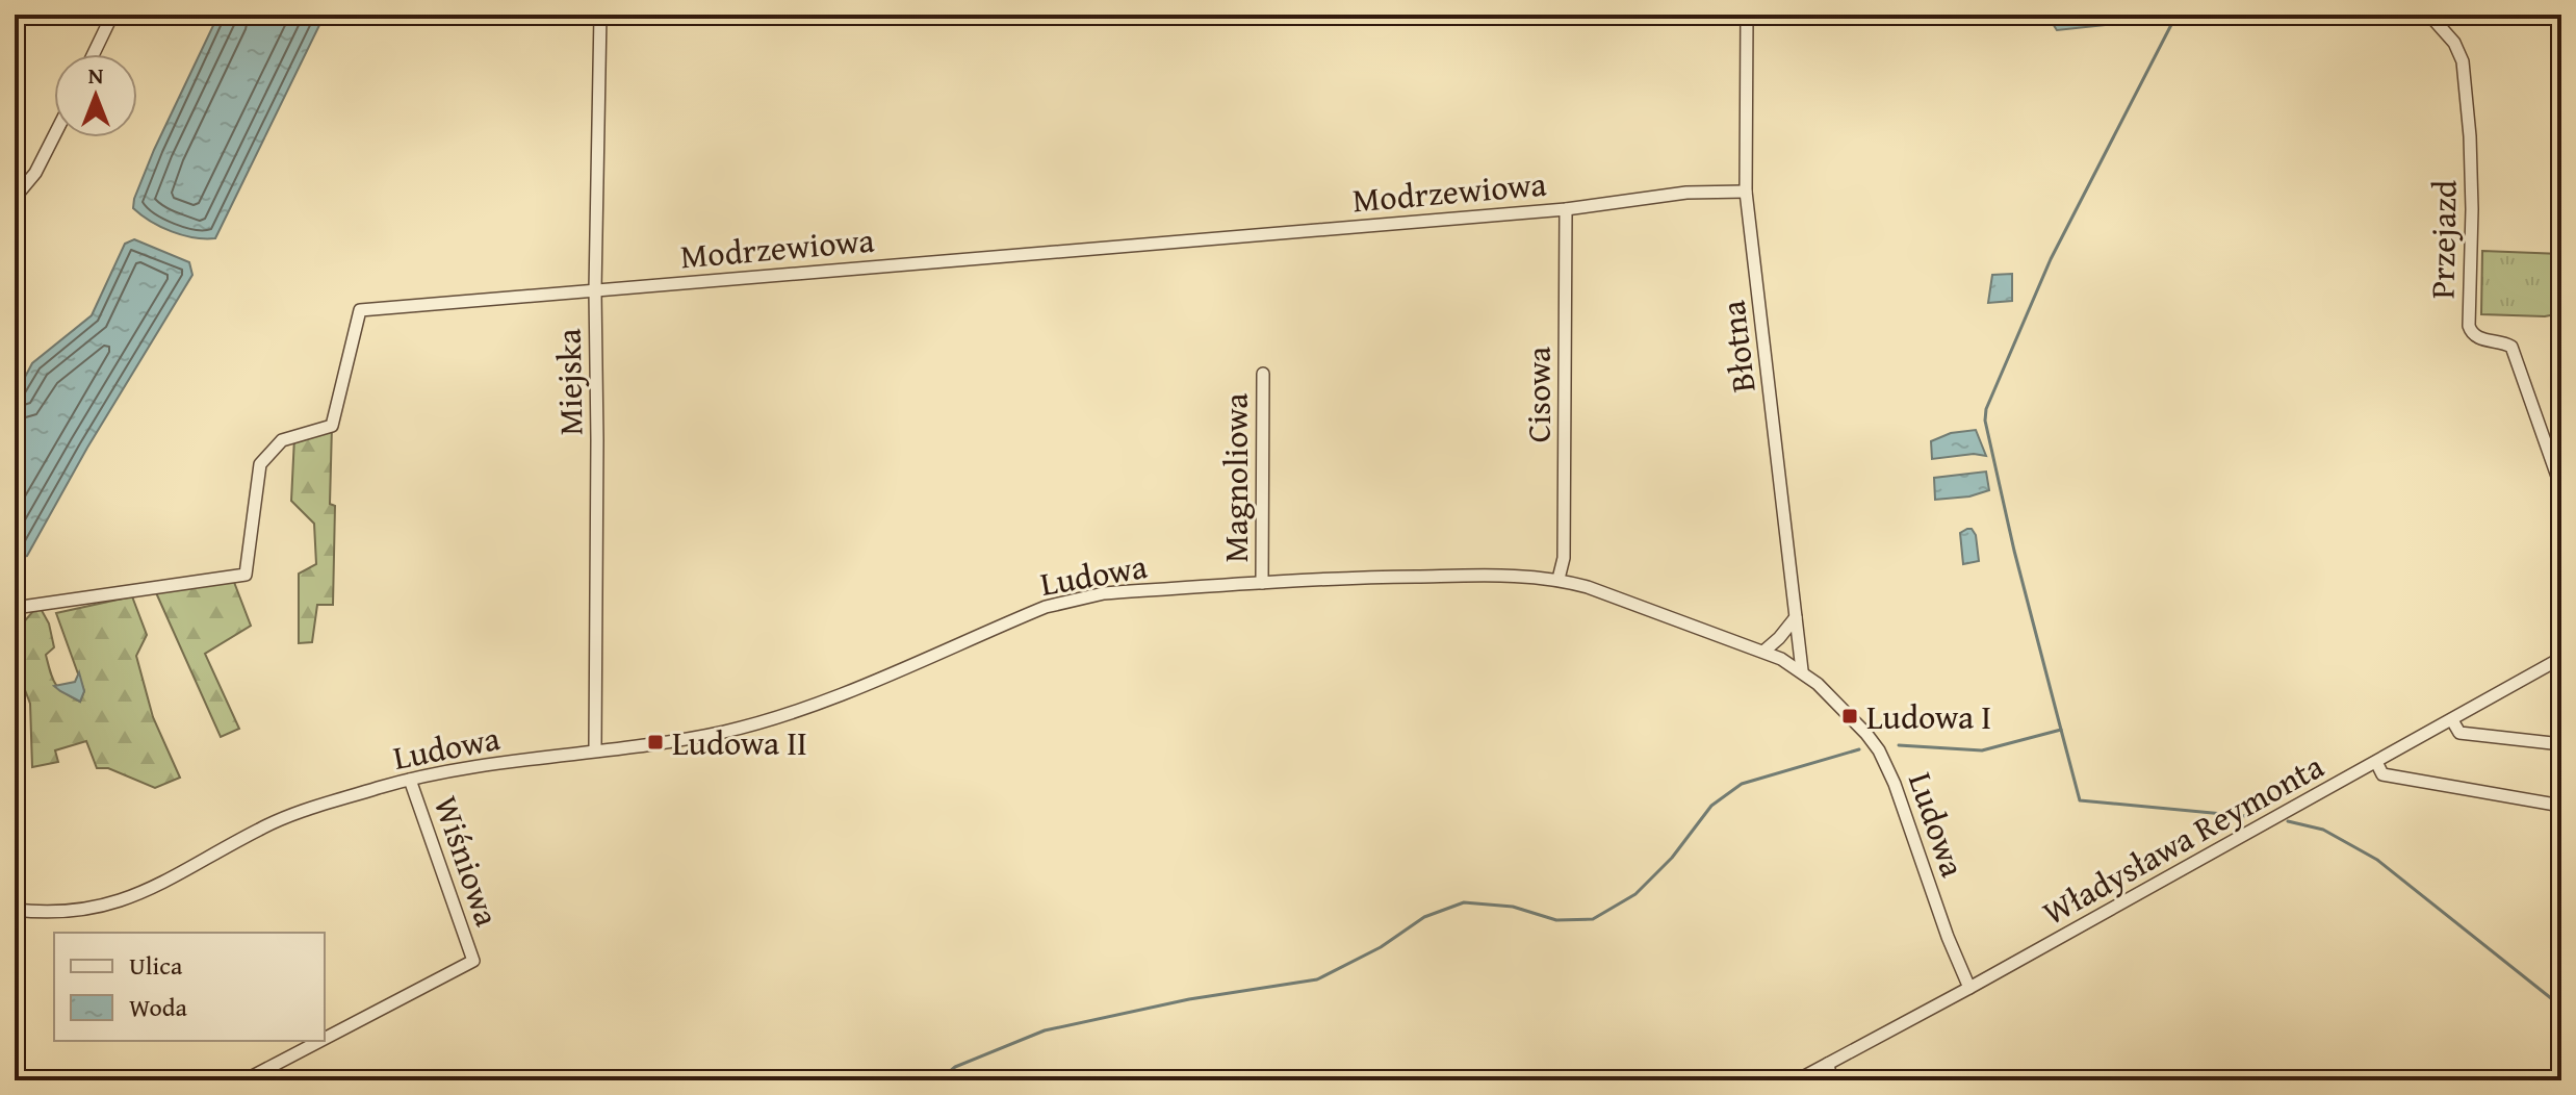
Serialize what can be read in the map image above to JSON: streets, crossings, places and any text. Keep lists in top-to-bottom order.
{
  "streets": {
    "street": [
      "Modrzewiowa",
      "Przejazd",
      "Błotna",
      "Miejska",
      "Cisowa",
      "Magnoliowa",
      "Ludowa",
      "Władysława Reymonta",
      "Wiśniowa"
    ]
  },
  "crossings": [
    ["Modrzewiowa", "Błotna"],
    ["Modrzewiowa", "Miejska"],
    ["Modrzewiowa", "Cisowa"],
    ["Błotna", "Ludowa"],
    ["Miejska", "Ludowa"],
    ["Cisowa", "Ludowa"],
    ["Magnoliowa", "Ludowa"],
    ["Ludowa", "Władysława Reymonta"],
    ["Ludowa", "Wiśniowa"]
  ],
  "places": {
    "transit": ["Ludowa I", "Ludowa II"]
  },
  "legend": ["Ulica", "Woda"],
  "north": "top"
}
